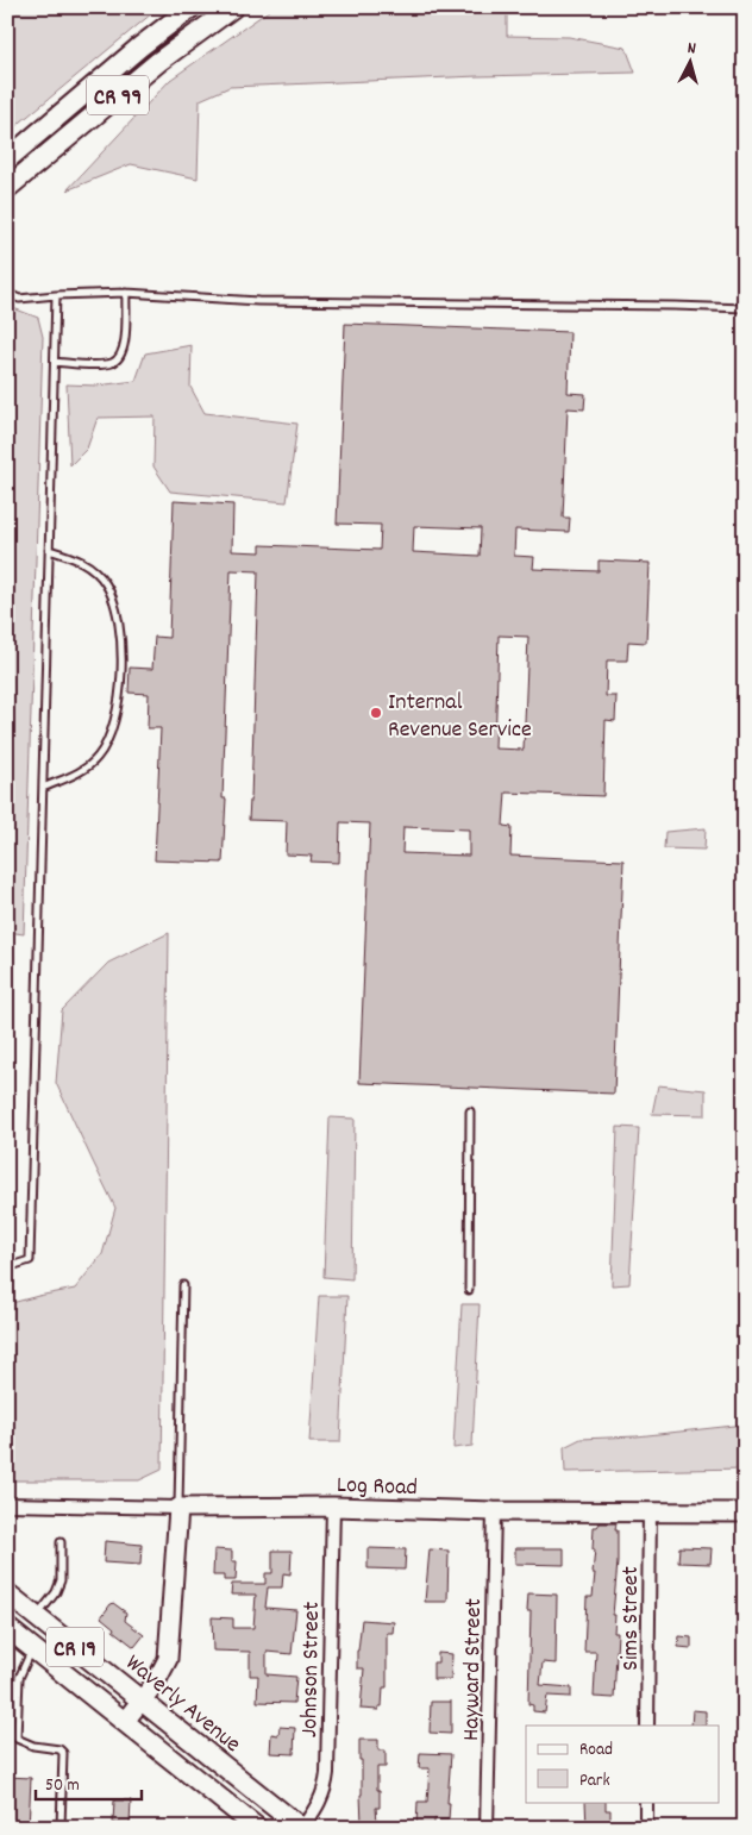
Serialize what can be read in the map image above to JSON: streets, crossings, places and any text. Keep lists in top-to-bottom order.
{
  "streets": {
    "main road": ["CR 99", "CR 19", "Waverly Avenue"],
    "street": [
      "Log Road",
      "Sims Street",
      "Johnson Street",
      "Hayward Street"
    ]
  },
  "crossings": [
    ["Log Road", "Sims Street"],
    ["Log Road", "Johnson Street"],
    ["Log Road", "Hayward Street"],
    ["Johnson Street", "Waverly Avenue"]
  ],
  "places": ["Internal Revenue Service"],
  "legend": ["Road", "Park"],
  "scale_bar": "50 m",
  "north": "top"
}
